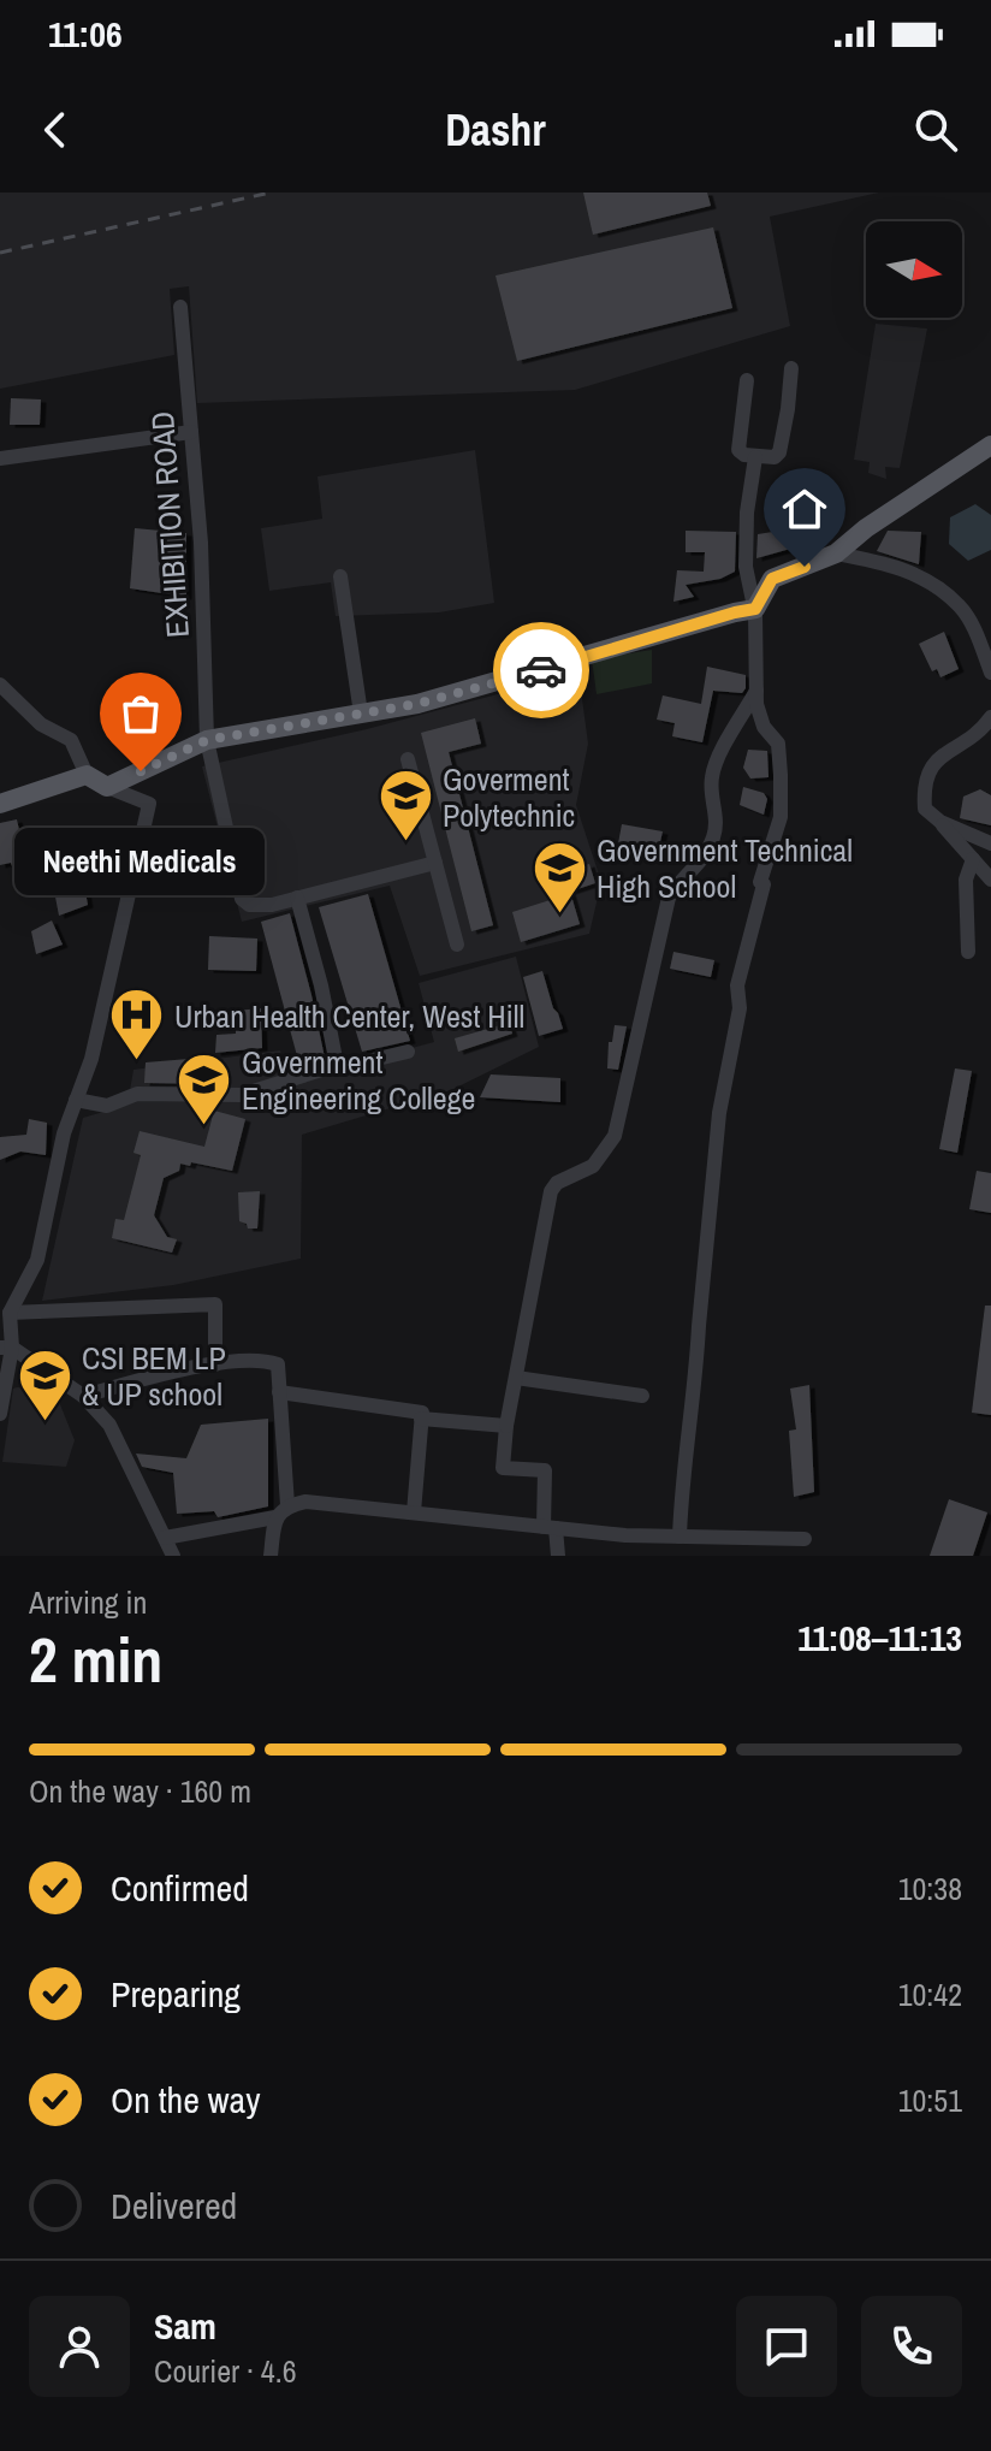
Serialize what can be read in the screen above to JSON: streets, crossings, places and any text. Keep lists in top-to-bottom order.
{
  "streets": {
    "street": ["EXHIBITION ROAD"]
  },
  "places": {
    "other": ["Neethi Medicals"],
    "school or university": [
      "Goverment Polytechnic",
      "Government Technical High School",
      "Government Engineering College",
      "CSI BEM LP & UP school"
    ],
    "hospital": ["Urban Health Center, West Hill"]
  },
  "north": "right",
  "page": {
    "status": "11:06",
    "header": "Dashr",
    "bubble": "Neethi Medicals",
    "heading": ["2 min", "Arriving in", "11:08–11:13"],
    "panel": ["Sam", "Courier · 4.6"],
    "bar": "On the way · 160 m",
    "list": [
      ["Confirmed", "10:38"],
      ["Preparing", "10:42"],
      ["On the way", "10:51"],
      "Delivered"
    ]
  }
}
